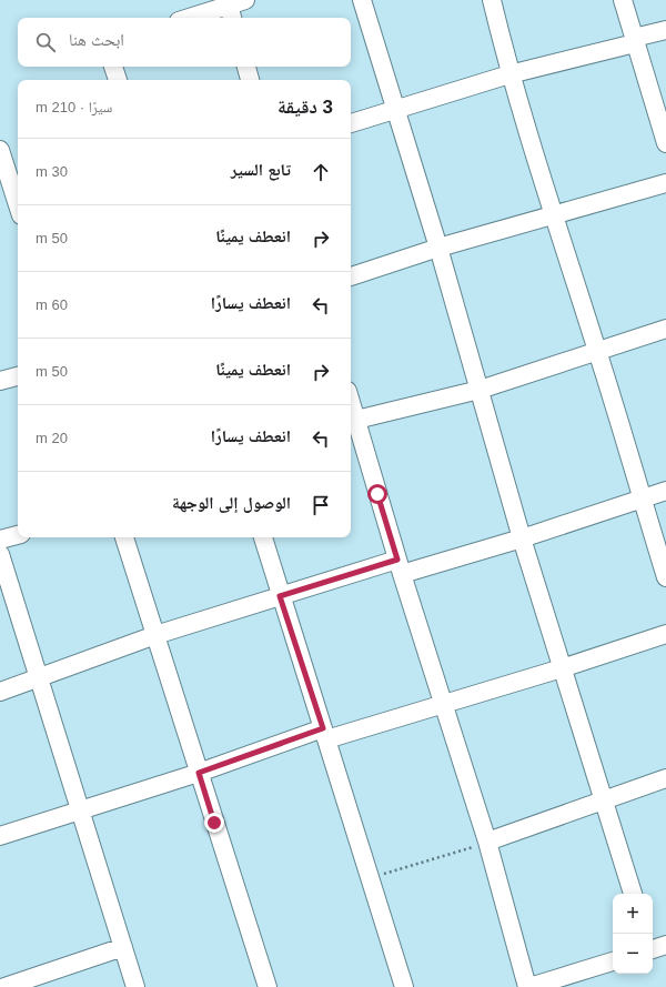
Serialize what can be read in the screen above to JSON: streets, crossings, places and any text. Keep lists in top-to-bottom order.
{
  "page": {
    "search": "ابحث هنا",
    "heading": ["3 دقيقة", "سيرًا · 210 m"],
    "list": [
      ["تابع السير", "30 m"],
      ["انعطف يمينًا", "50 m"],
      ["انعطف يسارًا", "60 m"],
      ["انعطف يمينًا", "50 m"],
      ["انعطف يسارًا", "20 m"],
      "الوصول إلى الوجهة"
    ],
    "map_buttons": ["+", "−"]
  }
}
